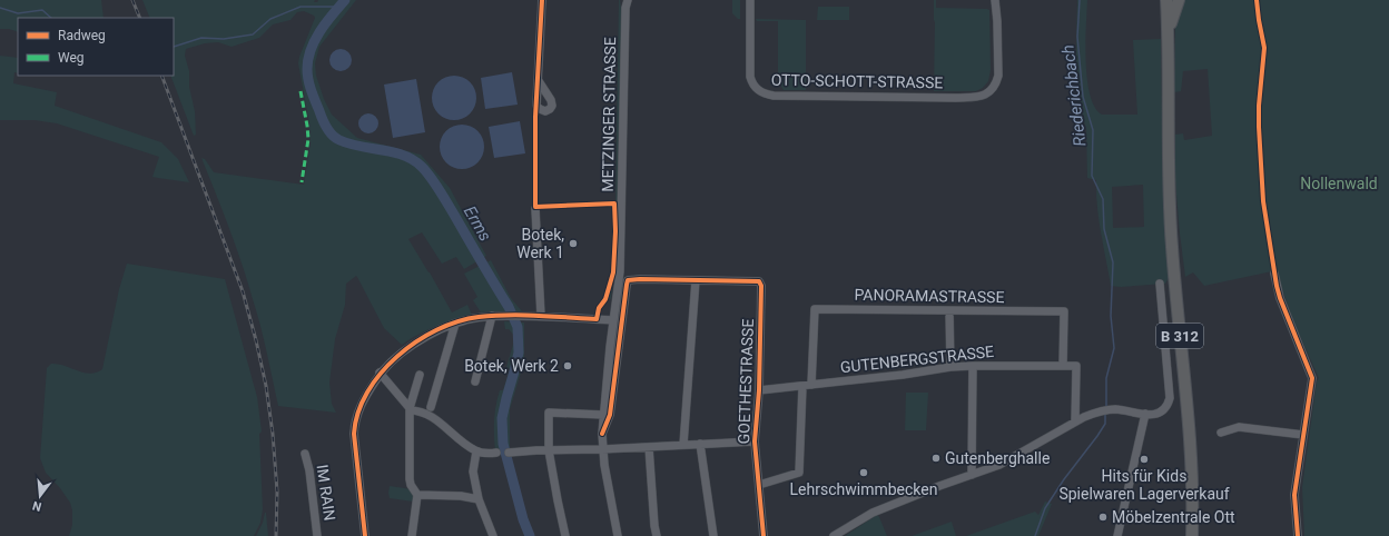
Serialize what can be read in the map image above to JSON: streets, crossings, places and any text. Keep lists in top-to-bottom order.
{
  "streets": {
    "highway": ["B 312"],
    "street": [
      "OTTO-SCHOTT-STRASSE",
      "METZINGER STRASSE",
      "PANORAMASTRASSE",
      "GUTENBERGSTRASSE",
      "GOETHESTRASSE",
      "IM RAIN"
    ]
  },
  "crossings": [
    ["METZINGER STRASSE", "GOETHESTRASSE"],
    ["PANORAMASTRASSE", "GUTENBERGSTRASSE"],
    ["GUTENBERGSTRASSE", "GOETHESTRASSE"]
  ],
  "water": ["Riederichbach", "Erms"],
  "parks": ["Nollenwald"],
  "places": [
    "Botek, Werk 1",
    "Botek, Werk 2",
    "Gutenberghalle",
    "Hits für Kids Spielwaren Lagerverkauf",
    "Lehrschwimmbecken",
    "Möbelzentrale Ott"
  ],
  "legend": ["Radweg", "Weg"],
  "north": "bottom"
}
